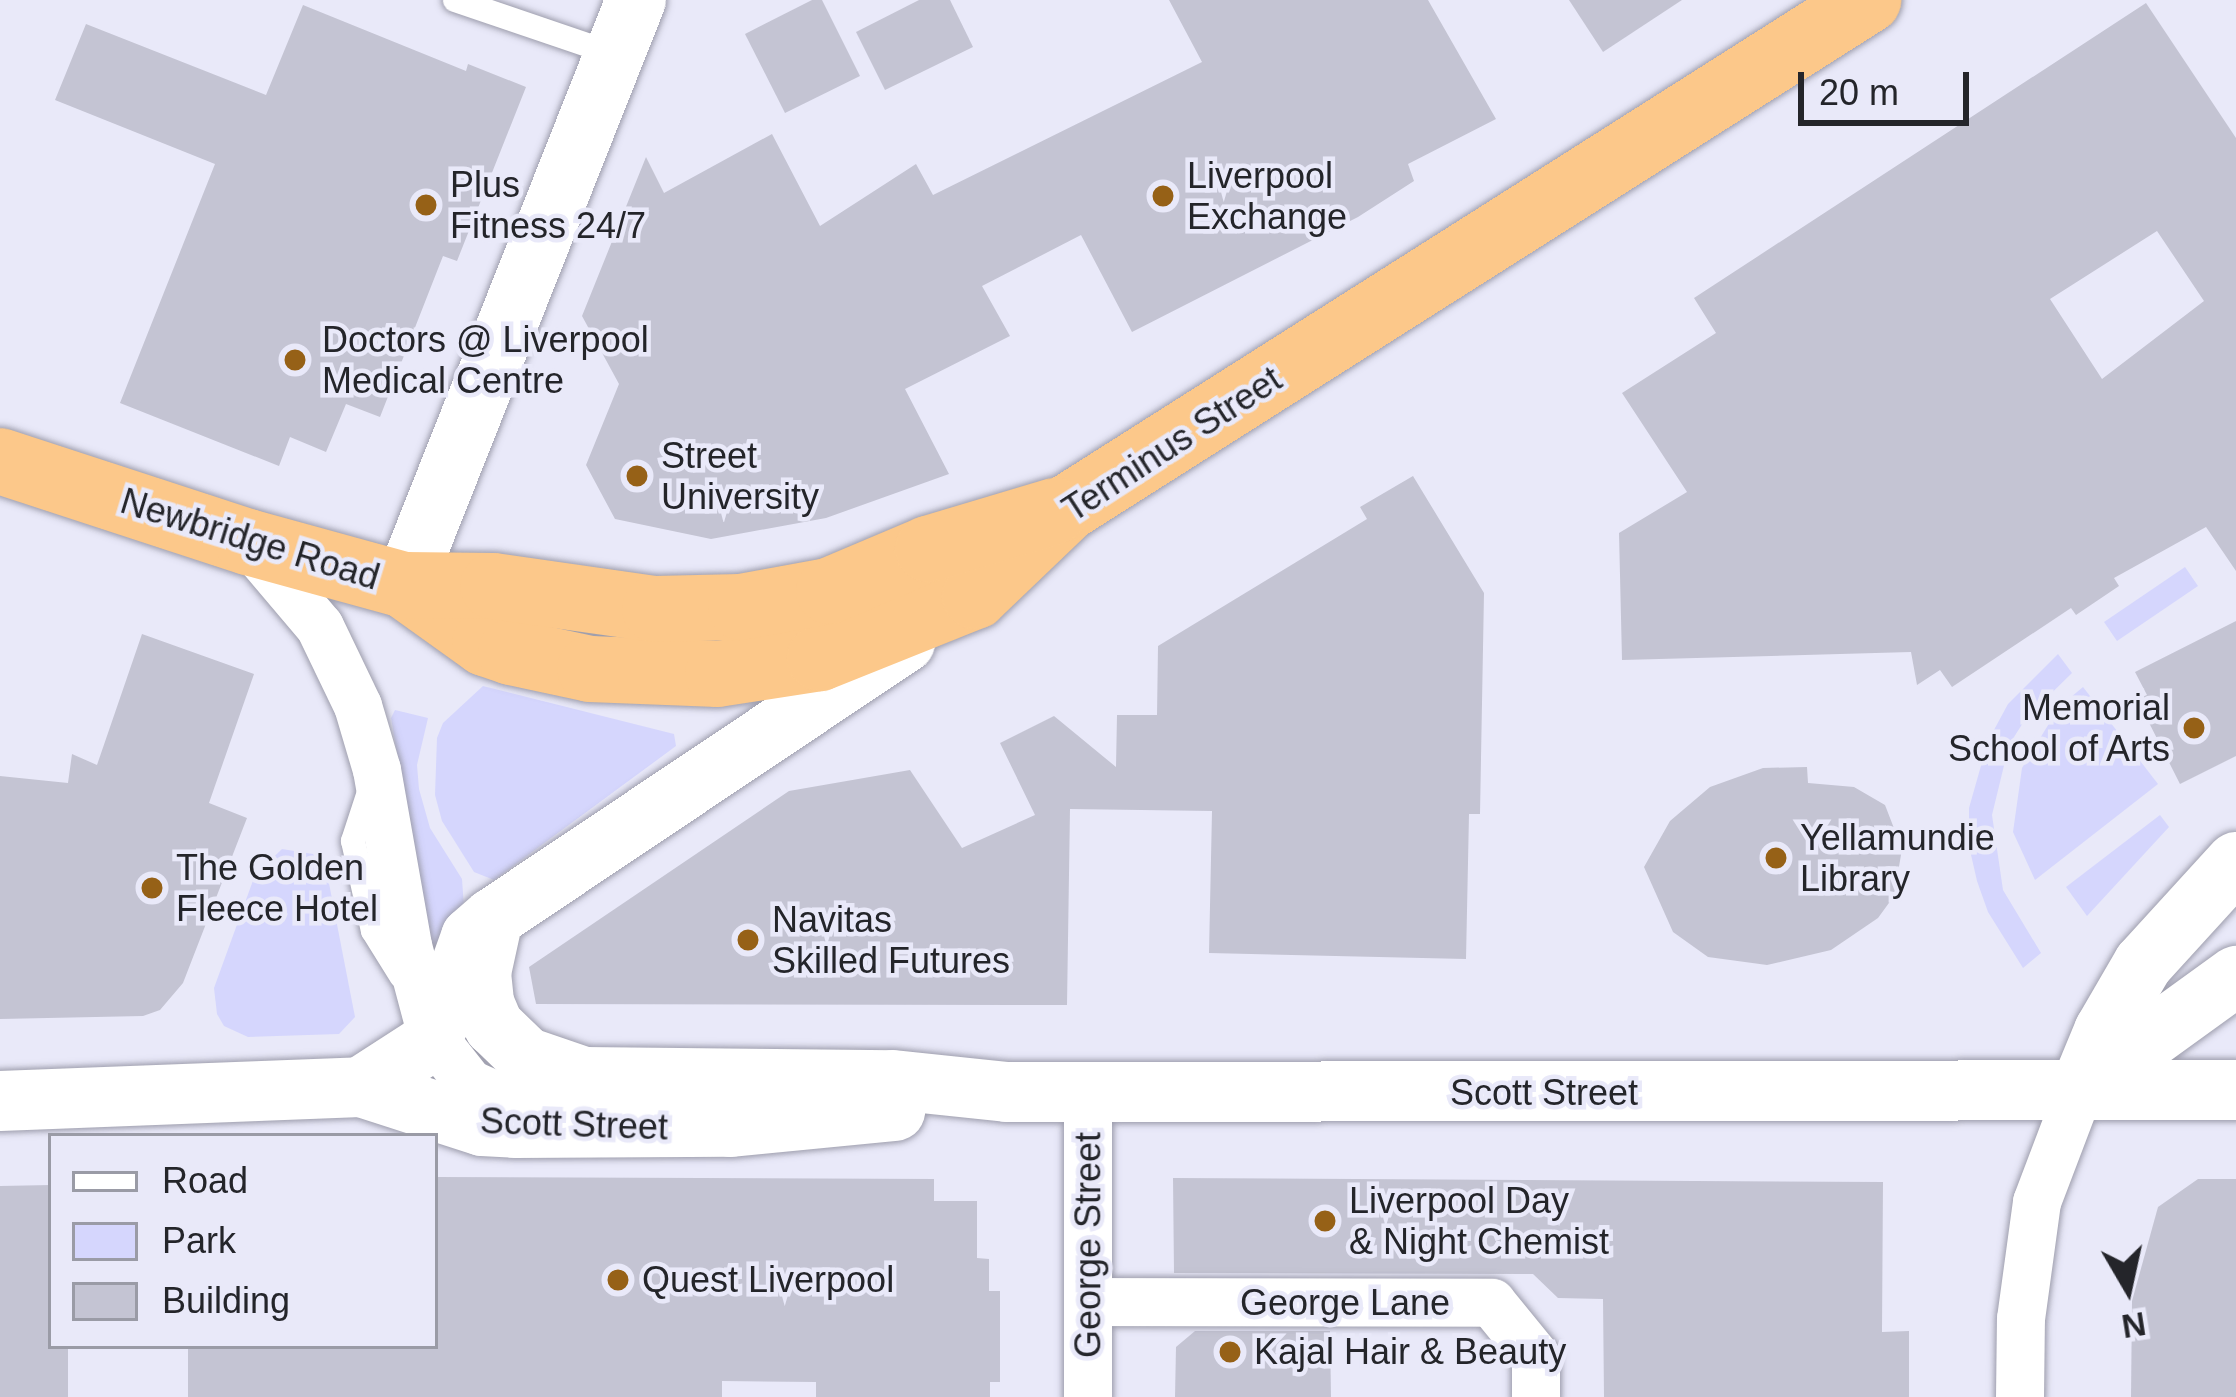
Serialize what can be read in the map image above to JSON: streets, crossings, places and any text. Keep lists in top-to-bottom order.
{
  "streets": {
    "highway": ["Terminus Street", "Newbridge Road"],
    "street": ["Scott Street", "George Street", "George Lane"]
  },
  "crossings": [
    ["Terminus Street", "Newbridge Road"],
    ["Terminus Street", "Scott Street"],
    ["Scott Street", "George Street"],
    ["George Street", "George Lane"]
  ],
  "places": [
    "Liverpool Exchange",
    "Plus Fitness 24/7",
    "Doctors @ Liverpool Medical Centre",
    "Street University",
    "Memorial School of Arts",
    "Yellamundie Library",
    "The Golden Fleece Hotel",
    "Navitas Skilled Futures",
    "Liverpool Day & Night Chemist",
    "Quest Liverpool",
    "Kajal Hair & Beauty"
  ],
  "legend": ["Road", "Park", "Building"],
  "scale_bar": "20 m",
  "north": "bottom"
}
